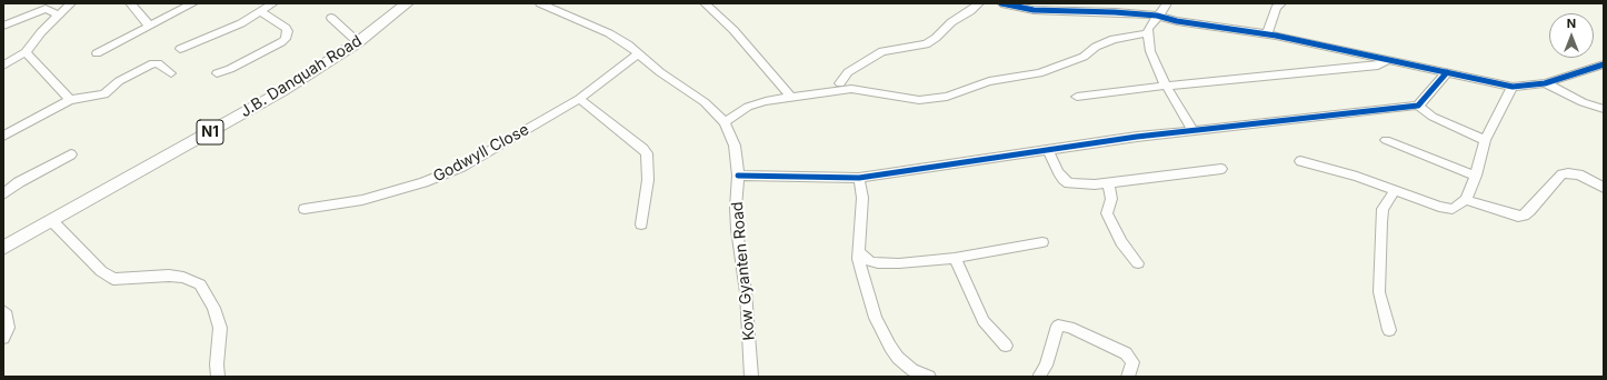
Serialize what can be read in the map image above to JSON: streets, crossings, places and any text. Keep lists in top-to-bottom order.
{
  "streets": {
    "highway": ["J.B. Danquah Road", "N1"],
    "street": ["Godwyll Close", "Kow Gyanten Road"]
  },
  "crossings": [
    ["Godwyll Close", "Kow Gyanten Road"]
  ],
  "north": "top"
}
